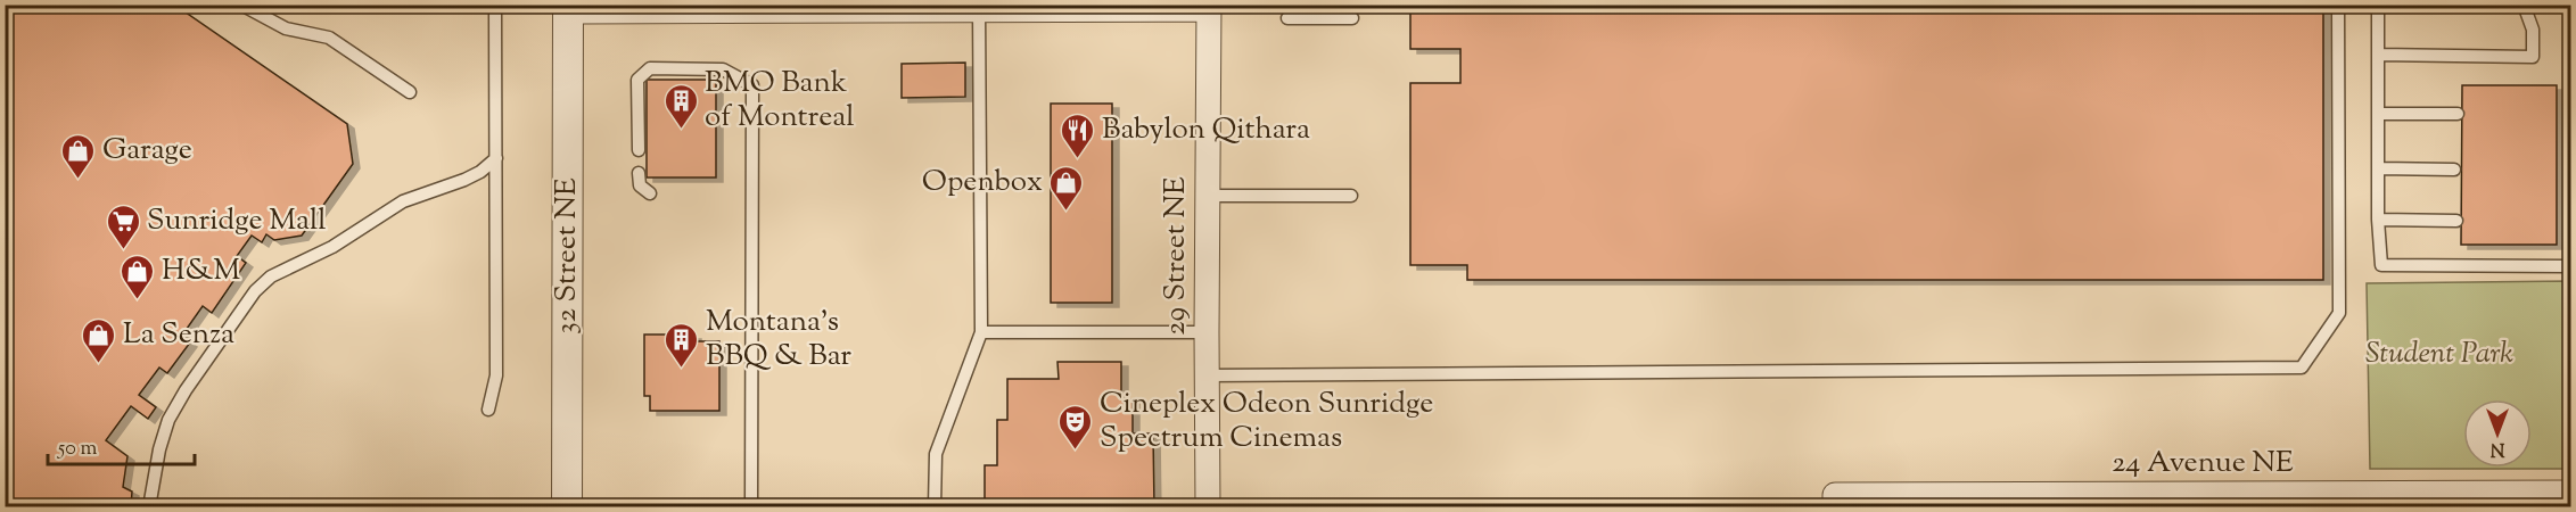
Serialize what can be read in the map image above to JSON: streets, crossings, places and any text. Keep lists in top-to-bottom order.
{
  "streets": {
    "street": ["32 Street NE", "29 Street NE", "24 Avenue NE"]
  },
  "parks": ["Student Park"],
  "places": {
    "building": ["BMO Bank of Montreal", "Montana's BBQ & Bar"],
    "restaurant": ["Babylon Qithara"],
    "shop": [
      "Garage",
      "Openbox",
      "H&M",
      "La Senza"
    ],
    "supermarket": ["Sunridge Mall"],
    "theatre": ["Cineplex Odeon Sunridge Spectrum Cinemas"]
  },
  "scale_bar": "50 m",
  "north": "bottom"
}
